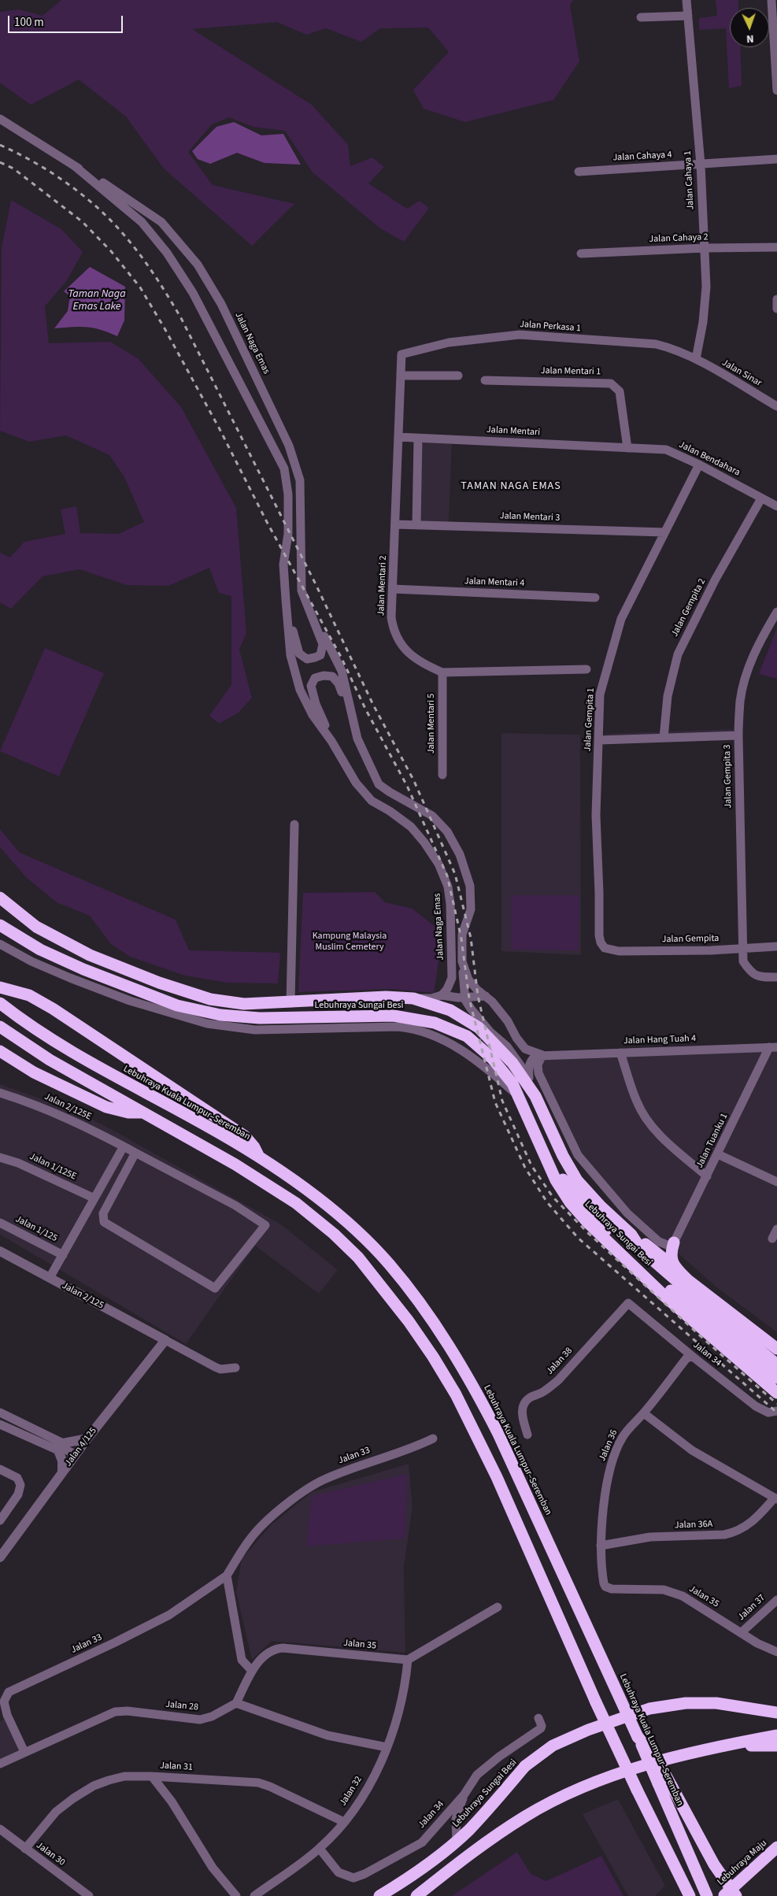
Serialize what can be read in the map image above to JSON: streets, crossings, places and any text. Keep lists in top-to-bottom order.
{
  "streets": {
    "highway": ["Lebuhraya Sungai Besi", "Lebuhraya Kuala Lumpur–Seremban", "Lebuhraya Maju"],
    "street": [
      "Jalan Cahaya 4",
      "Jalan Cahaya 1",
      "Jalan Cahaya 2",
      "Jalan Perkasa 1",
      "Jalan Naga Emas",
      "Jalan Mentari 1",
      "Jalan Sinar",
      "Jalan Mentari",
      "Jalan Bendahara",
      "Jalan Mentari 3",
      "Jalan Mentari 4",
      "Jalan Mentari 2",
      "Jalan Gempita 2",
      "Jalan Gempita 1",
      "Jalan Mentari 5",
      "Jalan Gempita 3",
      "Jalan Gempita",
      "Jalan Hang Tuah 4",
      "Jalan 2/125E",
      "Jalan Tuanku 1",
      "Jalan 1/125E",
      "Jalan 1/125",
      "Jalan 2/125",
      "Jalan 34",
      "Jalan 38",
      "Jalan 36",
      "Jalan 4/125",
      "Jalan 33",
      "Jalan 36A",
      "Jalan 35",
      "Jalan 37",
      "Jalan 28",
      "Jalan 31",
      "Jalan 32",
      "Jalan 30"
    ]
  },
  "crossings": [
    ["Jalan Cahaya 4", "Jalan Cahaya 1"],
    ["Jalan Cahaya 1", "Jalan Cahaya 2"],
    ["Jalan Cahaya 1", "Jalan Perkasa 1"],
    ["Jalan Cahaya 1", "Jalan Sinar"],
    ["Jalan Perkasa 1", "Jalan Sinar"],
    ["Jalan Perkasa 1", "Jalan Mentari 2"],
    ["Jalan Naga Emas", "Jalan Hang Tuah 4"],
    ["Jalan Mentari 1", "Jalan Mentari"],
    ["Jalan Mentari 1", "Jalan Bendahara"],
    ["Jalan Mentari", "Jalan Bendahara"],
    ["Jalan Mentari", "Jalan Mentari 2"],
    ["Jalan Bendahara", "Jalan Gempita 2"],
    ["Jalan Bendahara", "Jalan Gempita 1"],
    ["Jalan Mentari 3", "Jalan Mentari 2"],
    ["Jalan Mentari 3", "Jalan Gempita 1"],
    ["Jalan Mentari 4", "Jalan Mentari 2"],
    ["Jalan Mentari 2", "Jalan Mentari 5"],
    ["Jalan Gempita 1", "Jalan Gempita"],
    ["Jalan Gempita 3", "Jalan Gempita"],
    ["Jalan Hang Tuah 4", "Jalan Tuanku 1"],
    ["Jalan 2/125", "Jalan 4/125"],
    ["Jalan 34", "Jalan 38"],
    ["Jalan 34", "Jalan 36"],
    ["Jalan 34", "Jalan 32"],
    ["Jalan 36", "Jalan 36A"],
    ["Jalan 36", "Jalan 35"],
    ["Jalan 33", "Jalan 28"],
    ["Jalan 36A", "Jalan 35"],
    ["Jalan 35", "Jalan 37"],
    ["Jalan 35", "Jalan 28"],
    ["Jalan 35", "Jalan 32"],
    ["Jalan 31", "Jalan 32"],
    ["Jalan 31", "Jalan 30"]
  ],
  "districts": ["TAMAN NAGA EMAS"],
  "water": ["Taman Naga Emas Lake"],
  "parks": ["Kampung Malaysia Muslim Cemetery"],
  "scale_bar": "100 m",
  "north": "bottom"
}
